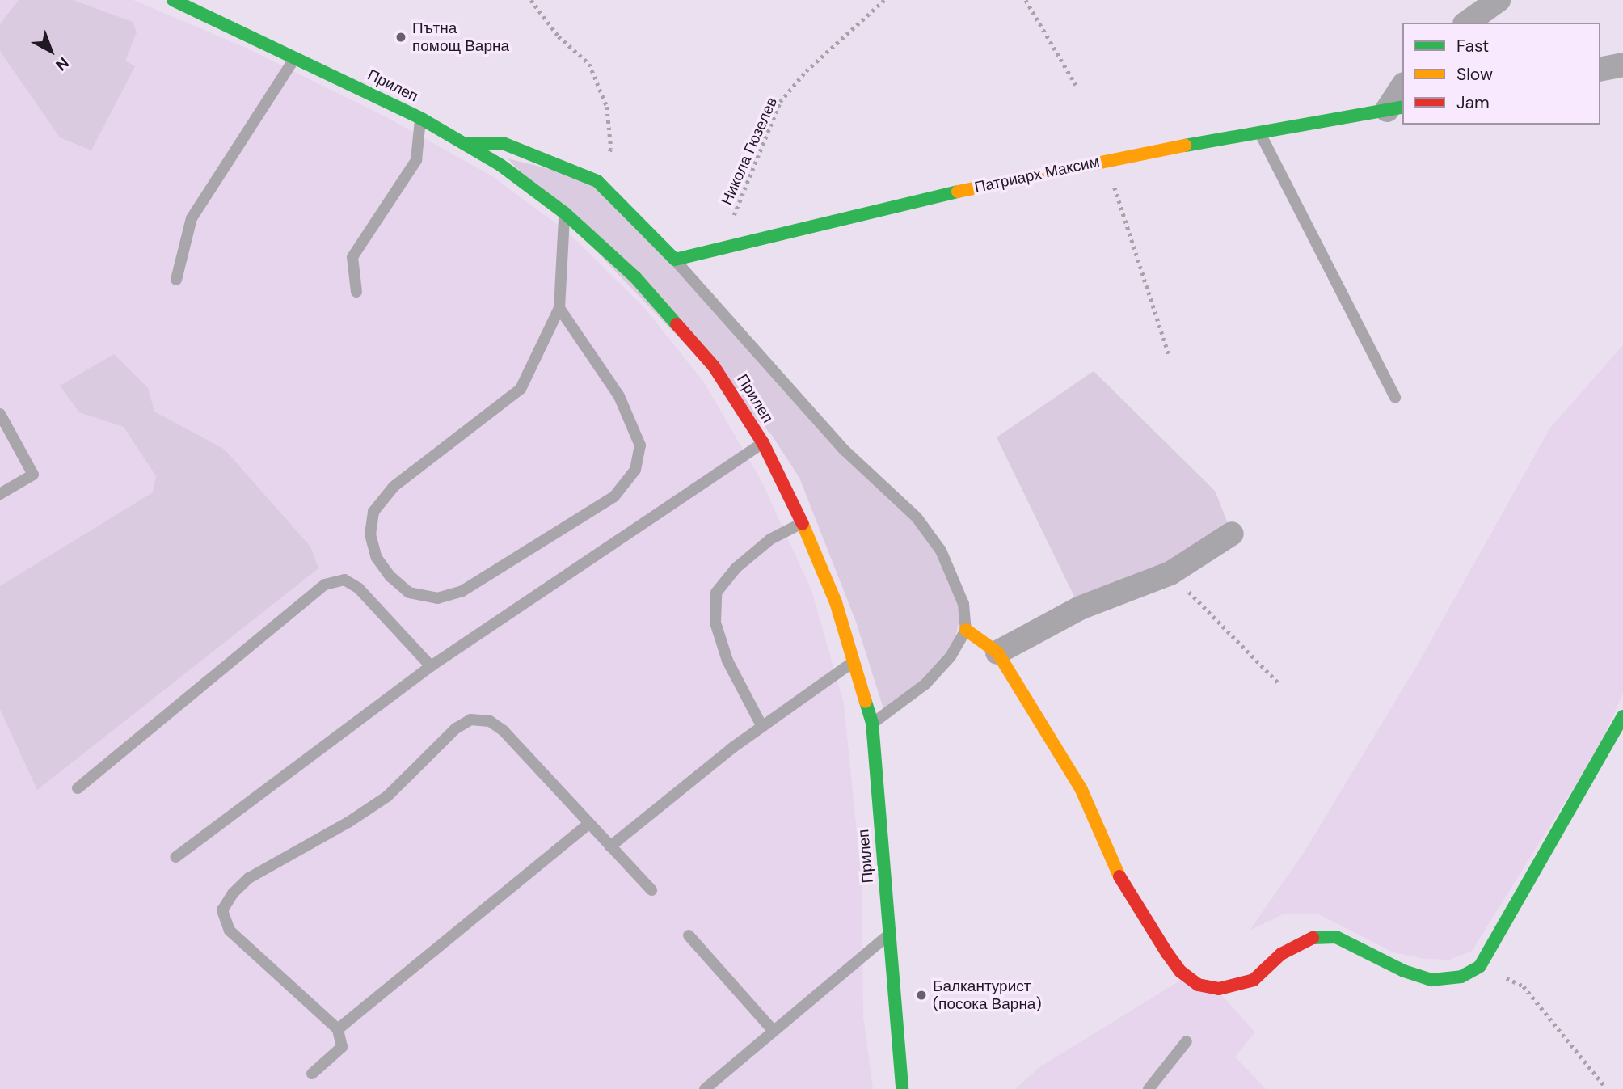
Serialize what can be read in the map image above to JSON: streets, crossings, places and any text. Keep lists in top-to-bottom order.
{
  "streets": {
    "street": ["Прилеп", "Патриарх Максим"],
    "path": ["Никола Гюзелев"]
  },
  "crossings": [
    ["Никола Гюзелев", "Патриарх Максим"]
  ],
  "places": ["Пътна помощ Варна", "Балкантурист (посока Варна)"],
  "legend": ["Fast", "Slow", "Jam"],
  "north": "bottom right"
}
